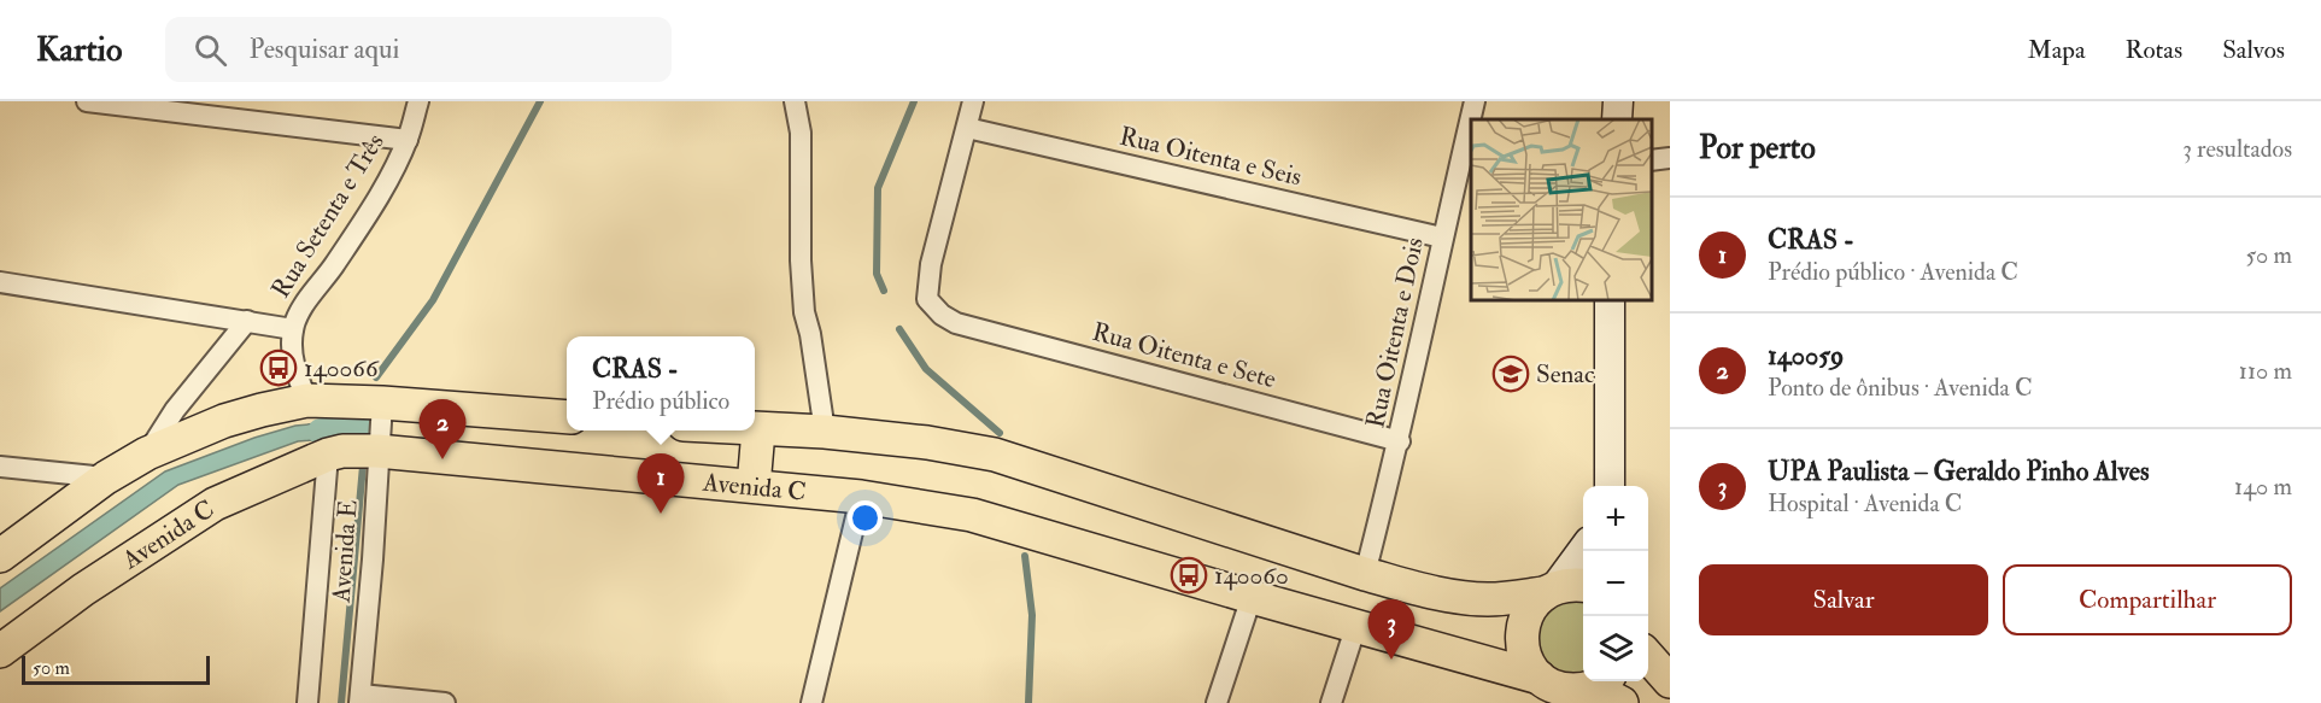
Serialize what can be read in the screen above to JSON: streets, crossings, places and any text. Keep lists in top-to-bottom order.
{
  "streets": {
    "main road": ["Avenida C"],
    "street": [
      "Rua Oitenta e Seis",
      "Rua Setenta e Três",
      "Rua Oitenta e Dois",
      "Rua Oitenta e Sete",
      "Avenida E"
    ]
  },
  "crossings": [
    ["Rua Oitenta e Seis", "Rua Oitenta e Dois"],
    ["Rua Oitenta e Seis", "Rua Oitenta e Sete"],
    ["Rua Oitenta e Dois", "Rua Oitenta e Sete"],
    ["Avenida C", "Avenida E"]
  ],
  "places": {
    "bus stop": ["140066", "140060"],
    "school or university": ["Senac"]
  },
  "scale_bar": "50 m",
  "page": {
    "header": "Kartio",
    "search": "Pesquisar aqui",
    "nav": ["Mapa", "Rotas", "Salvos"],
    "heading": ["Por perto", "3 resultados"],
    "list": [
      {
        "mark": "1",
        "name": "CRAS -",
        "note": "Prédio público · Avenida C",
        "value": "50 m"
      },
      {
        "mark": "2",
        "name": "140059",
        "note": "Ponto de ônibus · Avenida C",
        "value": "110 m"
      },
      {
        "mark": "3",
        "name": "UPA Paulista – Geraldo Pinho Alves",
        "note": "Hospital · Avenida C",
        "value": "140 m"
      }
    ],
    "popup": ["CRAS -", "Prédio público"],
    "pins": ["2", "1", "3"],
    "map_buttons": ["+", "−"],
    "buttons": ["Salvar", "Compartilhar"],
    "scale": "50 m"
  }
}
